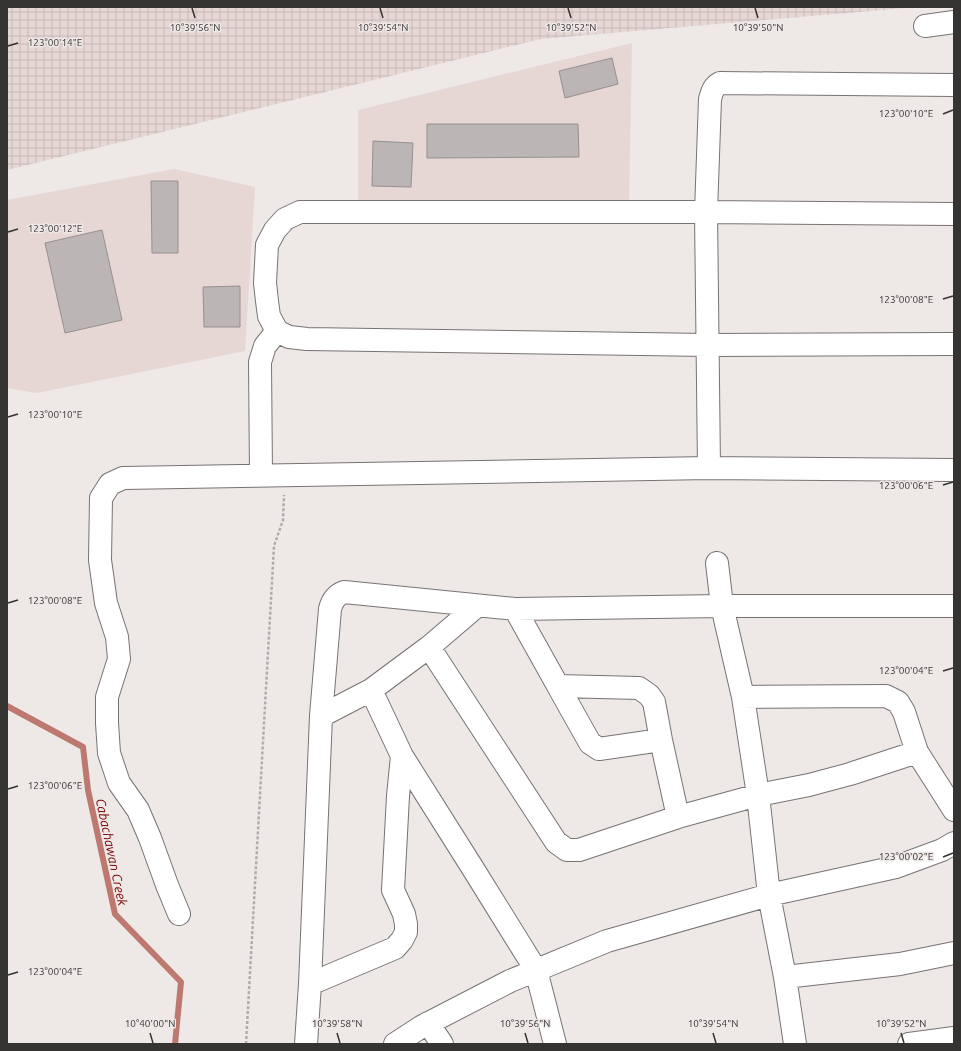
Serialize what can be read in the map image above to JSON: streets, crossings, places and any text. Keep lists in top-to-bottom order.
{
  "water": ["Cabachawan Creek"],
  "coordinates": [
    "10°39'56\"N",
    "10°39'54\"N",
    "10°39'52\"N",
    "10°39'50\"N",
    "123°00'14\"E",
    "123°00'10\"E",
    "123°00'12\"E",
    "123°00'08\"E",
    "123°00'06\"E",
    "123°00'04\"E",
    "123°00'02\"E",
    "10°40'00\"N",
    "10°39'58\"N"
  ]
}
